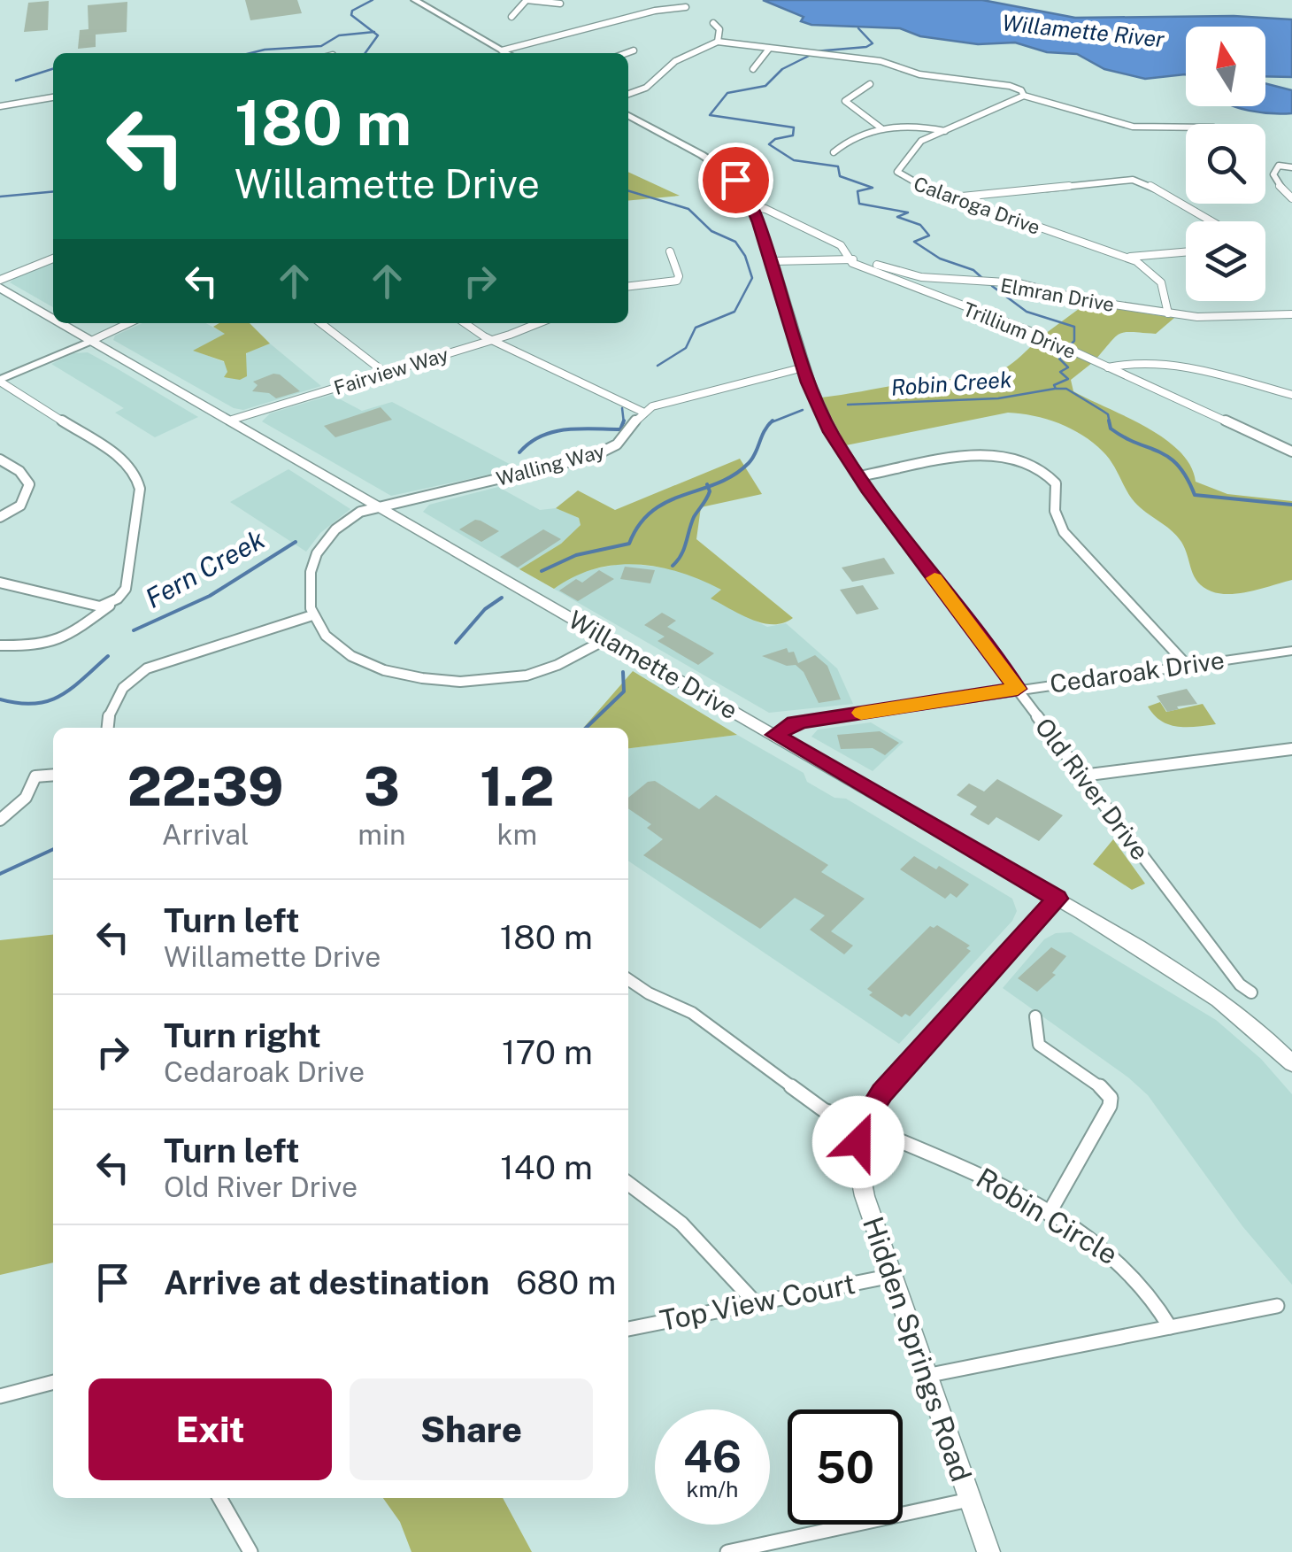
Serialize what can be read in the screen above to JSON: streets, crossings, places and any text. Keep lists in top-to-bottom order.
{
  "streets": {
    "main road": ["Willamette Drive", "Hidden Springs Road"],
    "street": [
      "Calaroga Drive",
      "Elmran Drive",
      "Trillium Drive",
      "Fairview Way",
      "Walling Way",
      "Cedaroak Drive",
      "Old River Drive",
      "Robin Circle",
      "Top View Court"
    ]
  },
  "crossings": [
    ["Calaroga Drive", "Elmran Drive"],
    ["Elmran Drive", "Trillium Drive"],
    ["Elmran Drive", "Old River Drive"],
    ["Trillium Drive", "Old River Drive"],
    ["Fairview Way", "Willamette Drive"],
    ["Walling Way", "Willamette Drive"],
    ["Willamette Drive", "Cedaroak Drive"],
    ["Cedaroak Drive", "Old River Drive"],
    ["Top View Court", "Hidden Springs Road"]
  ],
  "water": ["Willamette River", "Robin Creek", "Fern Creek"],
  "north": "top",
  "page": {
    "turn": ["180 m", "Willamette Drive"],
    "eta": [
      "22:39",
      "Arrival",
      "3",
      "min",
      "1.2",
      "km"
    ],
    "list": [
      {
        "name": "Turn left",
        "note": "Willamette Drive",
        "value": "180 m"
      },
      {
        "name": "Turn right",
        "note": "Cedaroak Drive",
        "value": "170 m"
      },
      {
        "name": "Turn left",
        "note": "Old River Drive",
        "value": "140 m"
      },
      {
        "name": "Arrive at destination",
        "value": "680 m"
      }
    ],
    "buttons": ["Exit", "Share"],
    "speed": "46 km/h",
    "limit": "50"
  }
}
